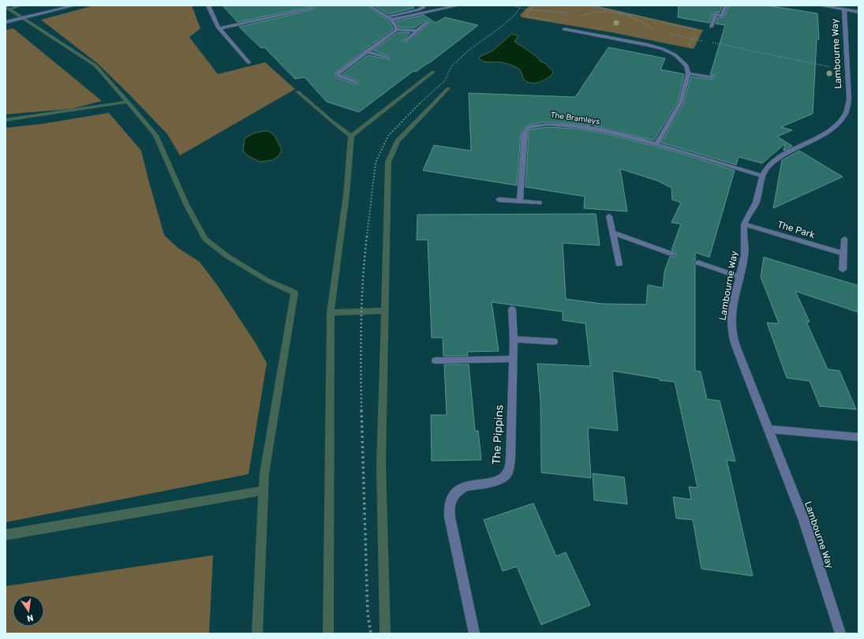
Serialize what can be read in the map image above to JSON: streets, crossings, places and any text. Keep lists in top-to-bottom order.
{
  "streets": {
    "street": [
      "Lambourne Way",
      "The Bramleys",
      "The Park",
      "The Pippins"
    ]
  },
  "crossings": [
    ["Lambourne Way", "The Bramleys"],
    ["Lambourne Way", "The Park"]
  ],
  "north": "bottom"
}
